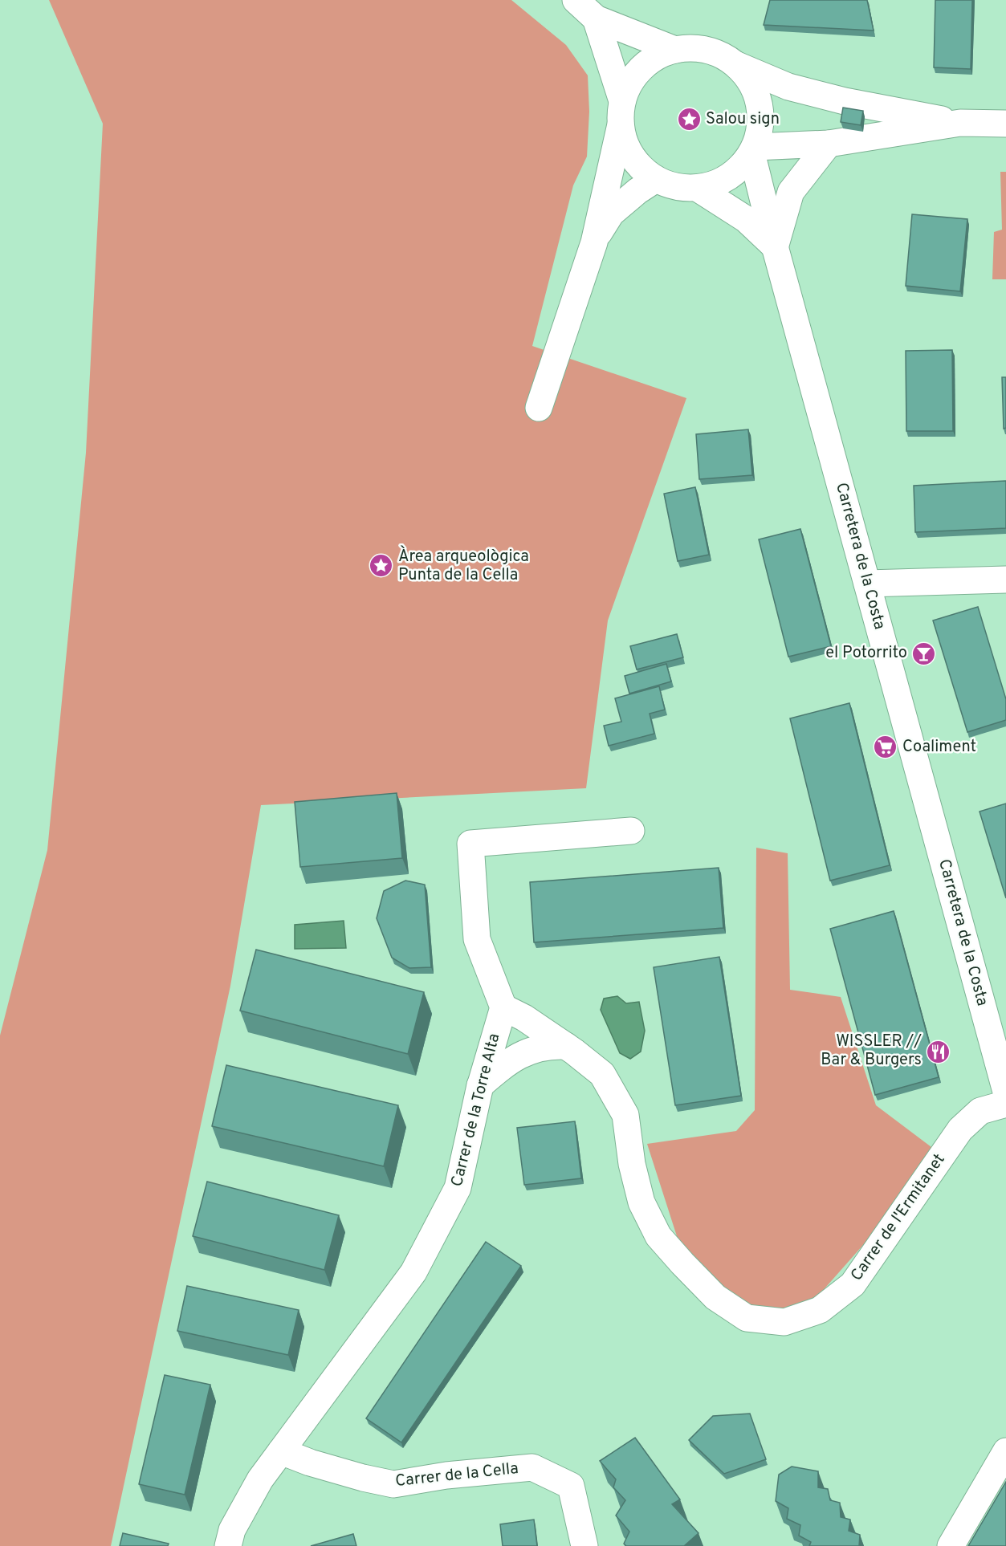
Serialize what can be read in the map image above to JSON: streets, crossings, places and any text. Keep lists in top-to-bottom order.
{
  "streets": {
    "street": [
      "Carretera de la Costa",
      "Carrer de la Torre Alta",
      "Carrer de l'Ermitanet",
      "Carrer de la Cella"
    ]
  },
  "crossings": [
    ["Carrer de la Torre Alta", "Carrer de l'Ermitanet"],
    ["Carrer de la Torre Alta", "Carrer de la Cella"]
  ],
  "places": {
    "place": ["Salou sign", "Àrea arqueològica Punta de la Cella"],
    "bar": ["el Potorrito"],
    "supermarket": ["Coaliment"],
    "restaurant": ["WISSLER // Bar & Burgers"]
  }
}
